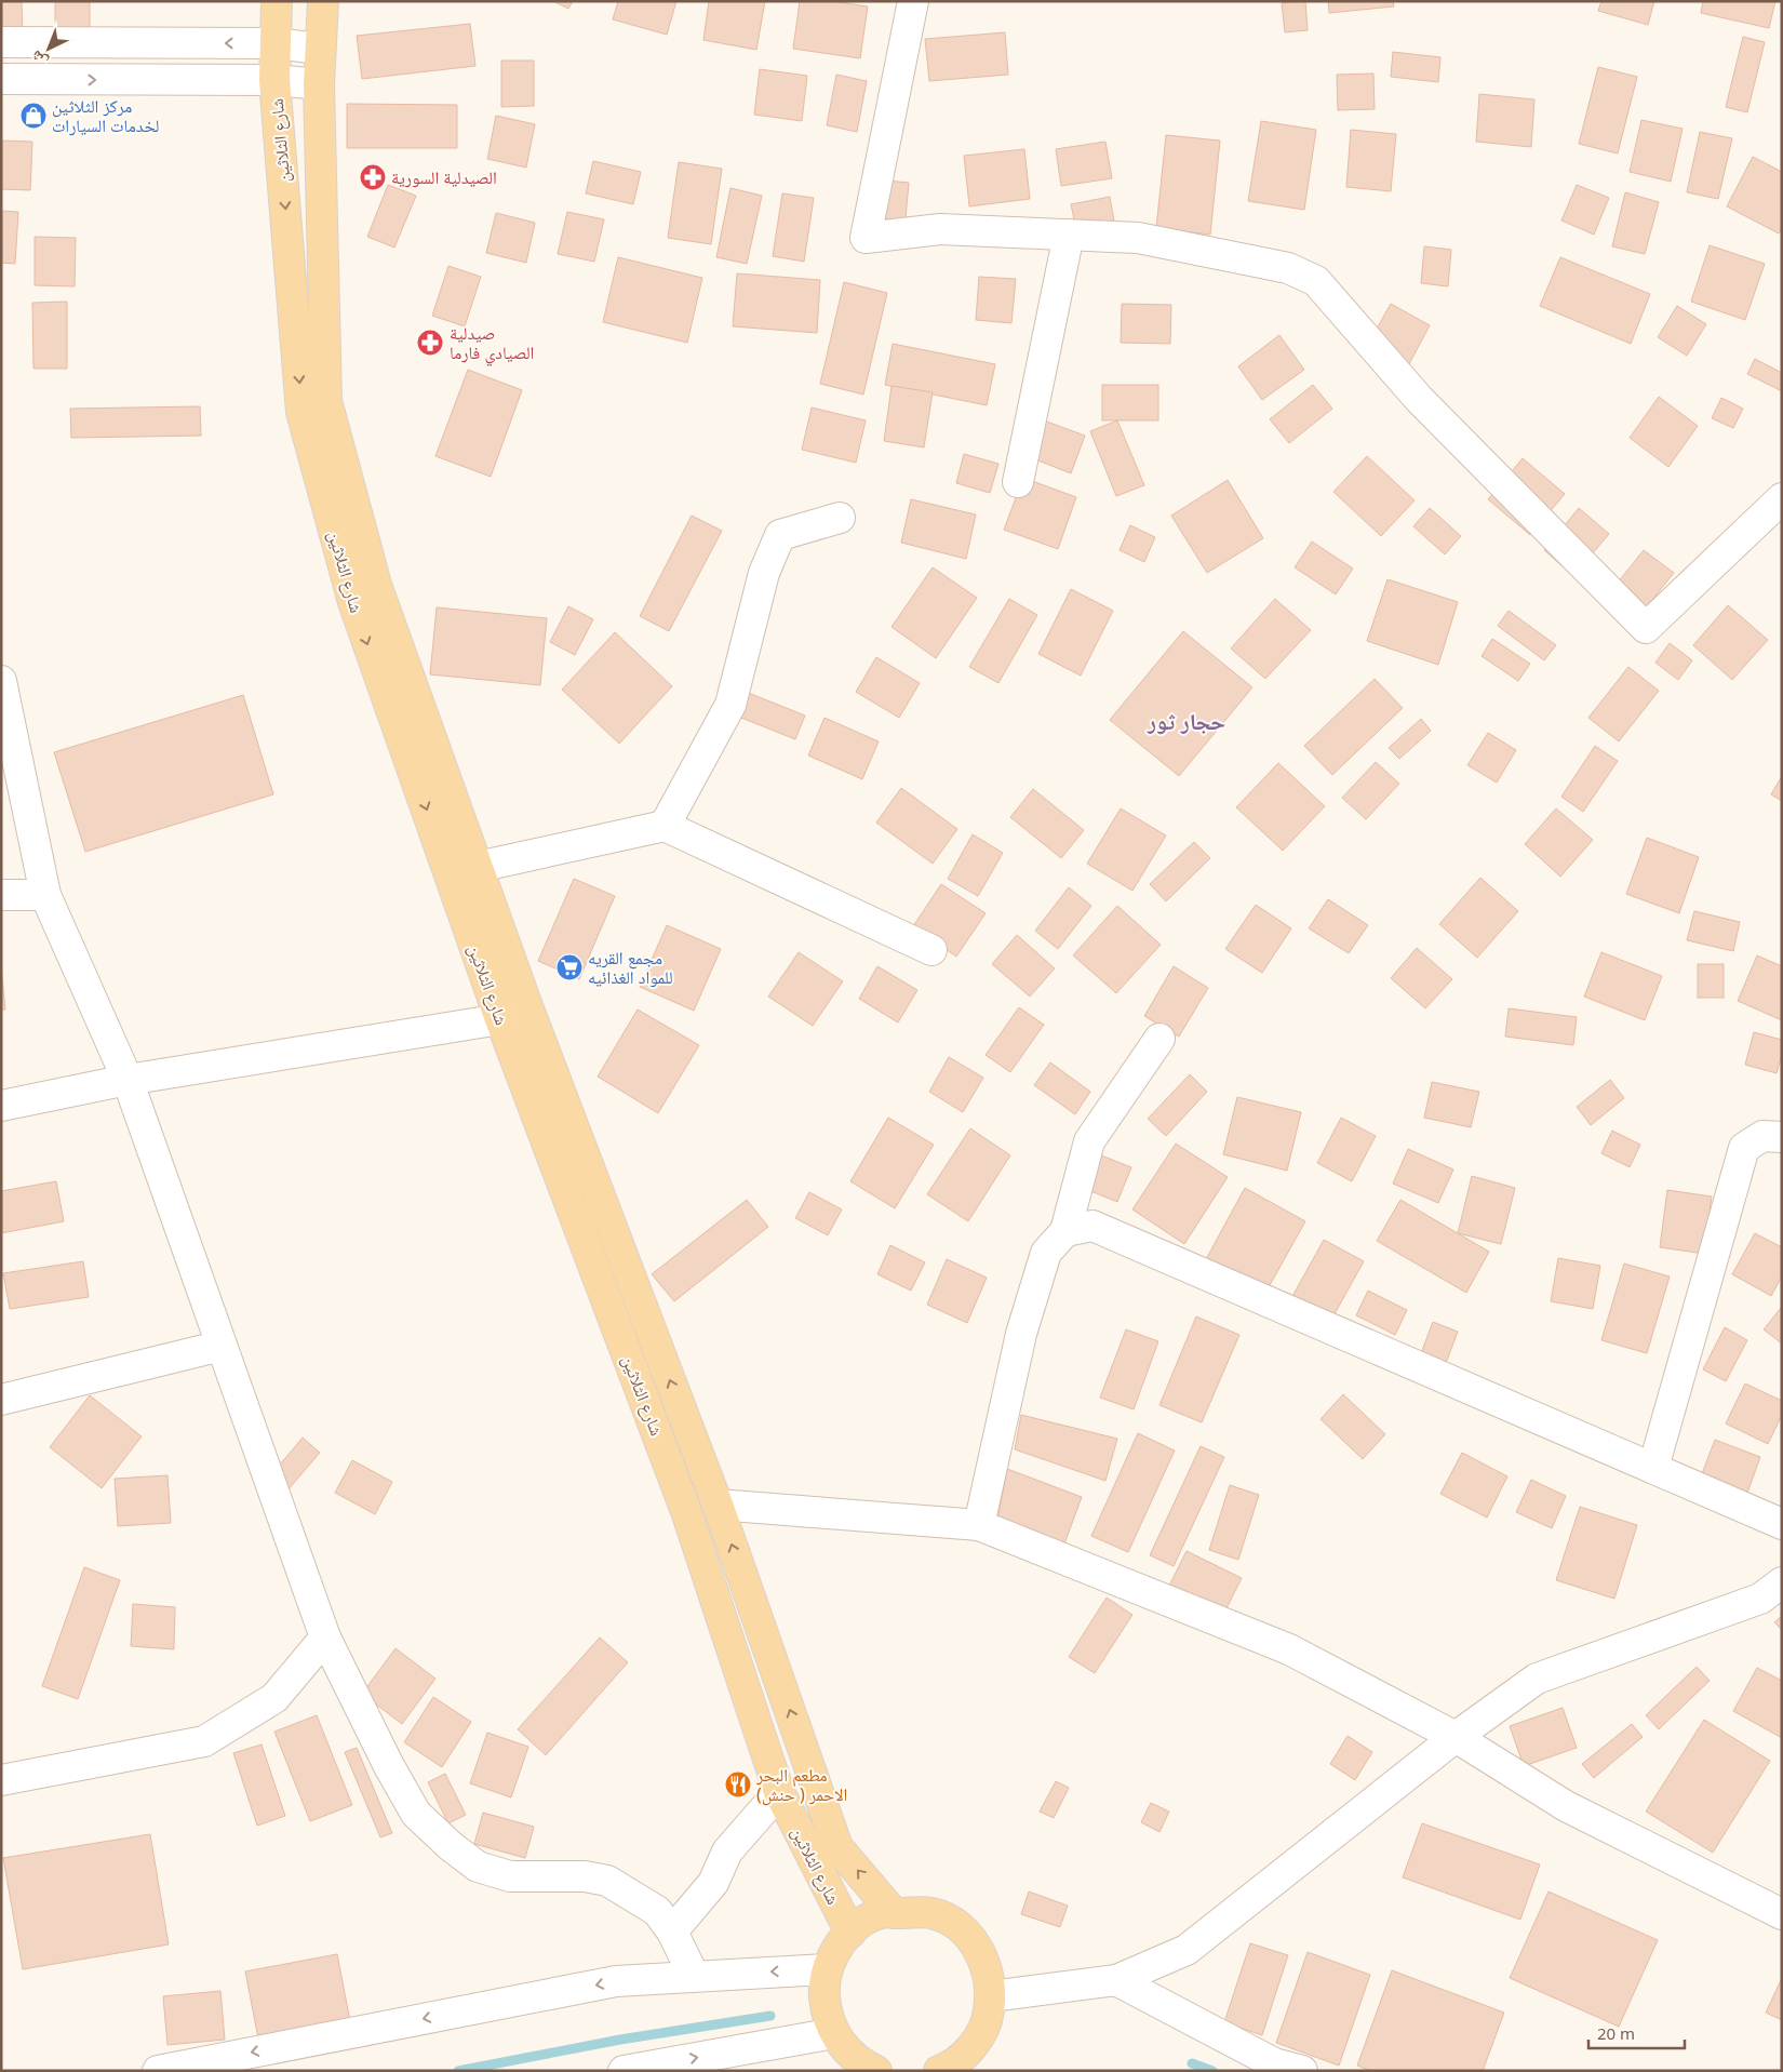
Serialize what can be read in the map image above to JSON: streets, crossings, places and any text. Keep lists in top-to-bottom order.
{
  "streets": {
    "main road": ["شارع الثلاثين"]
  },
  "districts": ["حجار ثور"],
  "places": {
    "shop": ["مركز الثلاثين لخدمات السيارات"],
    "pharmacy": ["الصيدلية السورية", "صيدلية الصيادي فارما"],
    "supermarket": ["مجمع القريه للمواد الغذائيه"],
    "restaurant": ["مطعم البحر الاحمر ( حنش)"]
  },
  "scale_bar": "20 m",
  "north": "bottom left"
}
